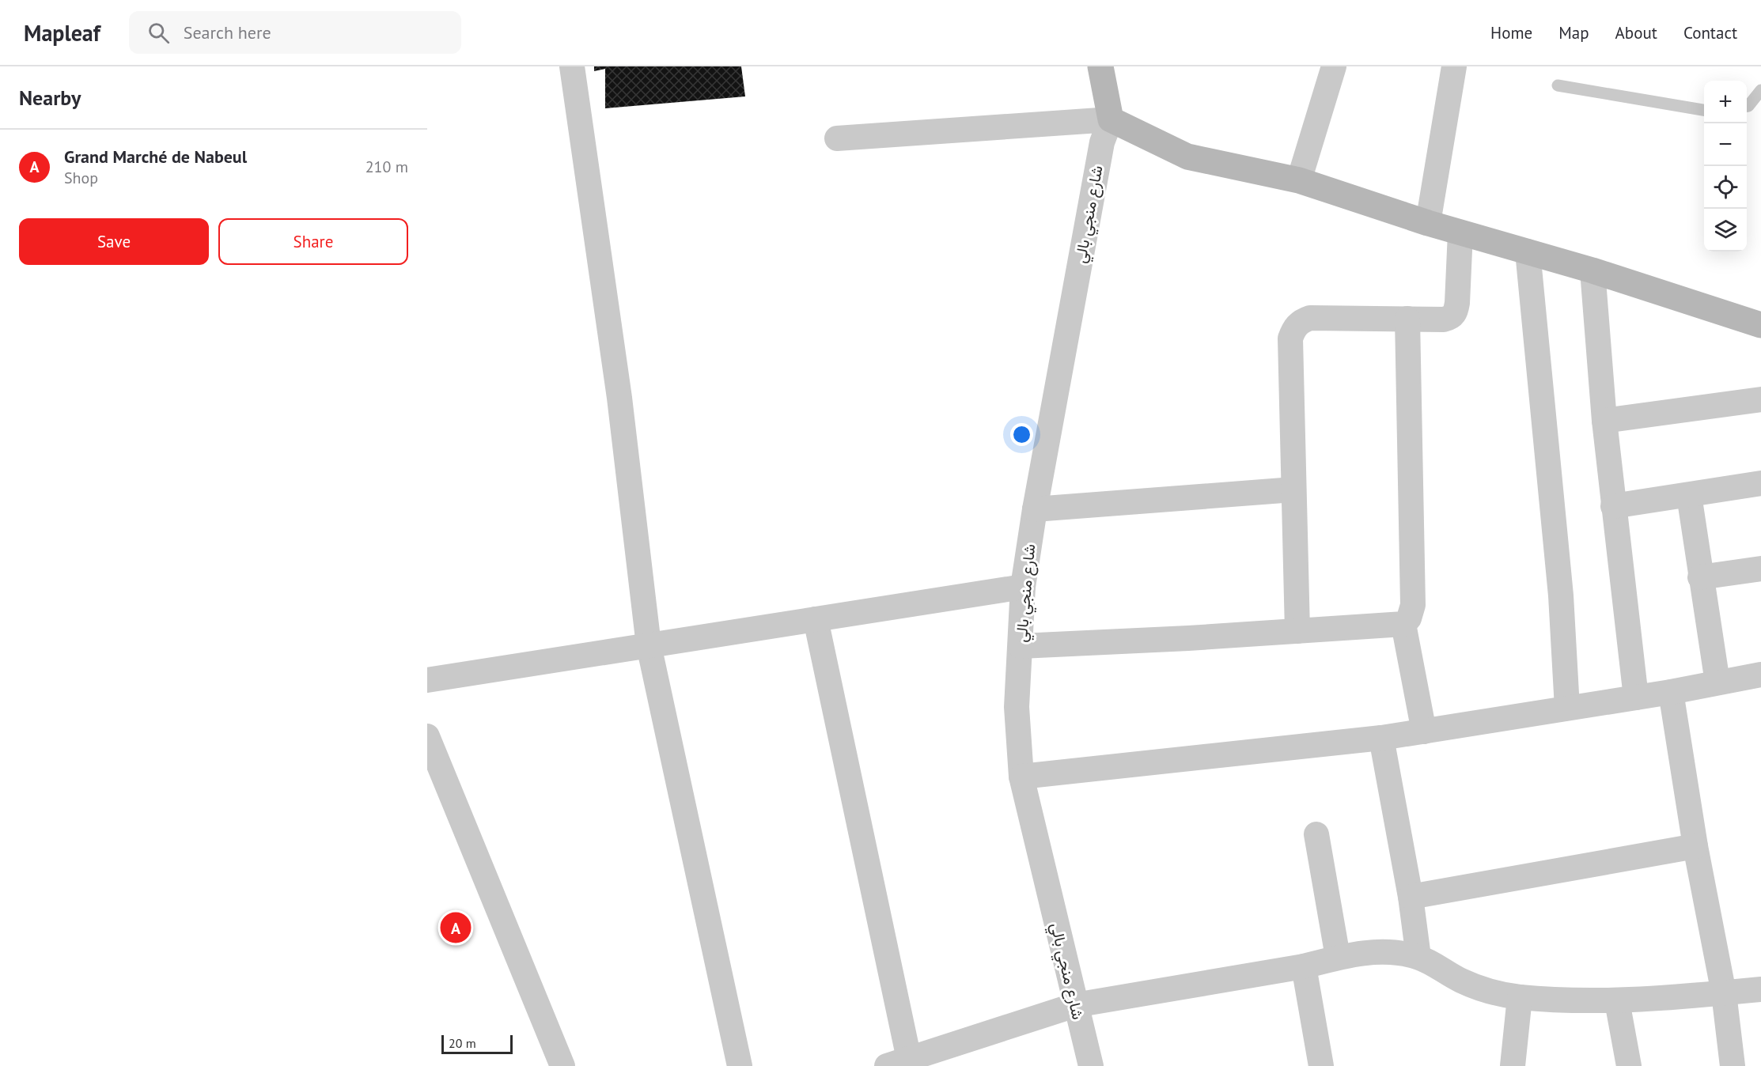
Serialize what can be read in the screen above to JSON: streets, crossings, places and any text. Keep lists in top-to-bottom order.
{
  "streets": {
    "street": ["شارع منجي بالي"]
  },
  "scale_bar": "20 m",
  "page": {
    "header": "Mapleaf",
    "search": "Search here",
    "nav": [
      "Home",
      "Map",
      "About",
      "Contact"
    ],
    "heading": "Nearby",
    "map_buttons": ["+", "−"],
    "list": [
      {
        "mark": "A",
        "name": "Grand Marché de Nabeul",
        "note": "Shop",
        "value": "210 m"
      }
    ],
    "buttons": ["Save", "Share"],
    "pins": "A",
    "scale": "20 m"
  }
}
